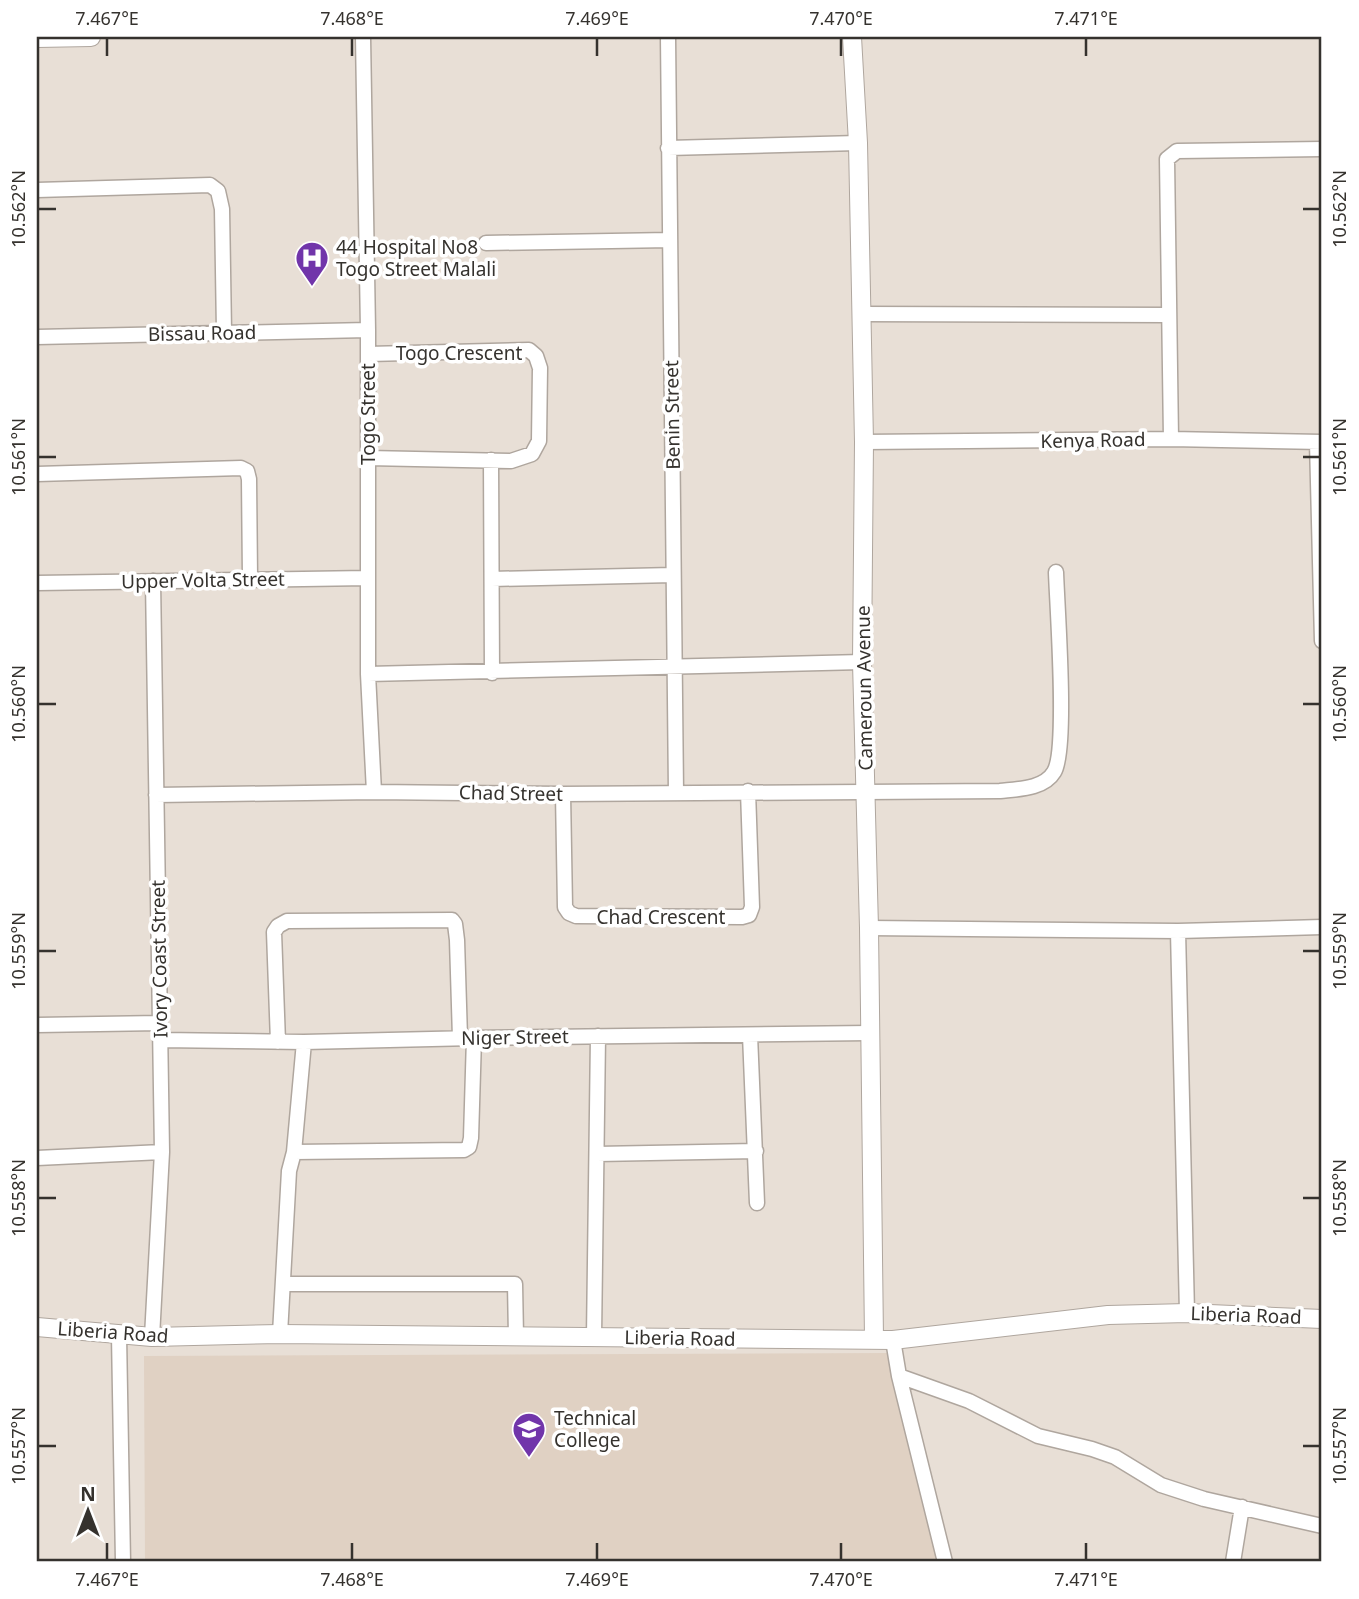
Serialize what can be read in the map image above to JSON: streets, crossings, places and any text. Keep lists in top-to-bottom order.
{
  "streets": {
    "street": [
      "Bissau Road",
      "Togo Crescent",
      "Togo Street",
      "Benin Street",
      "Kenya Road",
      "Upper Volta Street",
      "Cameroun Avenue",
      "Chad Street",
      "Chad Crescent",
      "Ivory Coast Street",
      "Niger Street",
      "Liberia Road"
    ]
  },
  "crossings": [
    ["Bissau Road", "Togo Street"],
    ["Togo Crescent", "Togo Street"],
    ["Togo Street", "Upper Volta Street"],
    ["Togo Street", "Chad Street"],
    ["Benin Street", "Chad Street"],
    ["Kenya Road", "Cameroun Avenue"],
    ["Upper Volta Street", "Ivory Coast Street"],
    ["Cameroun Avenue", "Chad Street"],
    ["Cameroun Avenue", "Niger Street"],
    ["Cameroun Avenue", "Liberia Road"],
    ["Chad Street", "Chad Crescent"],
    ["Chad Street", "Ivory Coast Street"],
    ["Ivory Coast Street", "Niger Street"],
    ["Ivory Coast Street", "Liberia Road"]
  ],
  "places": {
    "hospital": ["44 Hospital No8 Togo Street Malali"],
    "school or university": ["Technical College"]
  },
  "north": "top",
  "coordinates": [
    "7.467°E",
    "7.468°E",
    "7.469°E",
    "7.470°E",
    "7.471°E",
    "10.562°N",
    "10.561°N",
    "10.560°N",
    "10.559°N",
    "10.558°N",
    "10.557°N"
  ]
}
